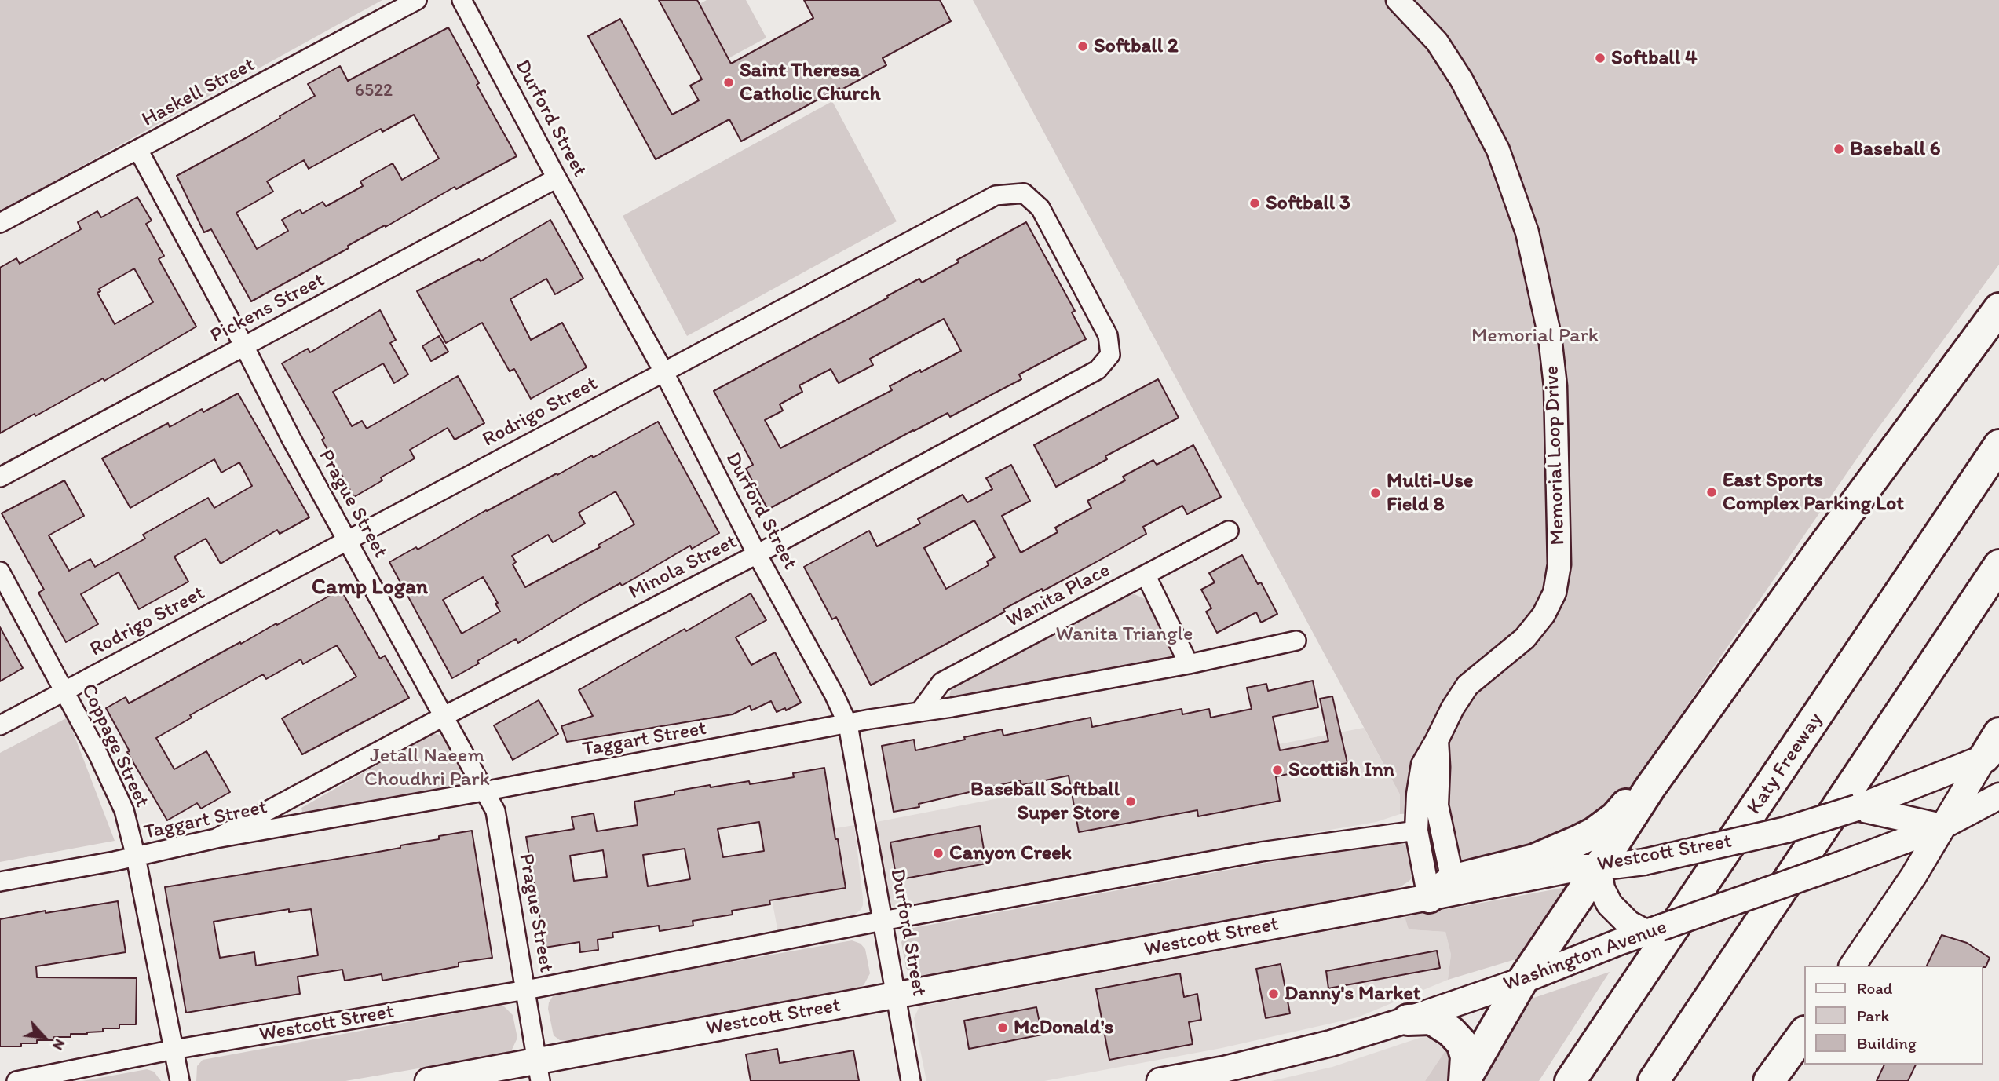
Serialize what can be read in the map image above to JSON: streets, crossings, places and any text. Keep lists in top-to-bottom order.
{
  "streets": {
    "highway": ["Katy Freeway"],
    "main road": ["Westcott Street", "Washington Avenue"],
    "street": [
      "Haskell Street",
      "Durford Street",
      "Pickens Street",
      "Rodrigo Street",
      "Memorial Loop Drive",
      "Prague Street",
      "Minola Street",
      "Wanita Place",
      "Taggart Street",
      "Coppage Street"
    ]
  },
  "crossings": [
    ["Haskell Street", "Prague Street"],
    ["Durford Street", "Pickens Street"],
    ["Durford Street", "Rodrigo Street"],
    ["Durford Street", "Minola Street"],
    ["Durford Street", "Taggart Street"],
    ["Durford Street", "Westcott Street"],
    ["Pickens Street", "Prague Street"],
    ["Rodrigo Street", "Prague Street"],
    ["Rodrigo Street", "Minola Street"],
    ["Rodrigo Street", "Coppage Street"],
    ["Memorial Loop Drive", "Westcott Street"],
    ["Prague Street", "Minola Street"],
    ["Prague Street", "Taggart Street"],
    ["Prague Street", "Westcott Street"],
    ["Minola Street", "Taggart Street"],
    ["Wanita Place", "Taggart Street"],
    ["Taggart Street", "Coppage Street"],
    ["Coppage Street", "Westcott Street"]
  ],
  "districts": ["Camp Logan"],
  "parks": ["Memorial Park", "Wanita Triangle", "Jetall Naeem Choudhri Park"],
  "places": [
    "Softball 2",
    "Softball 4",
    "Saint Theresa Catholic Church",
    "Baseball 6",
    "Softball 3",
    "East Sports Complex Parking Lot",
    "Multi-Use Field 8",
    "Scottish Inn",
    "Baseball Softball Super Store",
    "Canyon Creek",
    "Danny's Market",
    "McDonald's"
  ],
  "house_numbers": ["6522"],
  "legend": ["Road", "Park", "Building"],
  "north": "bottom right"
}
